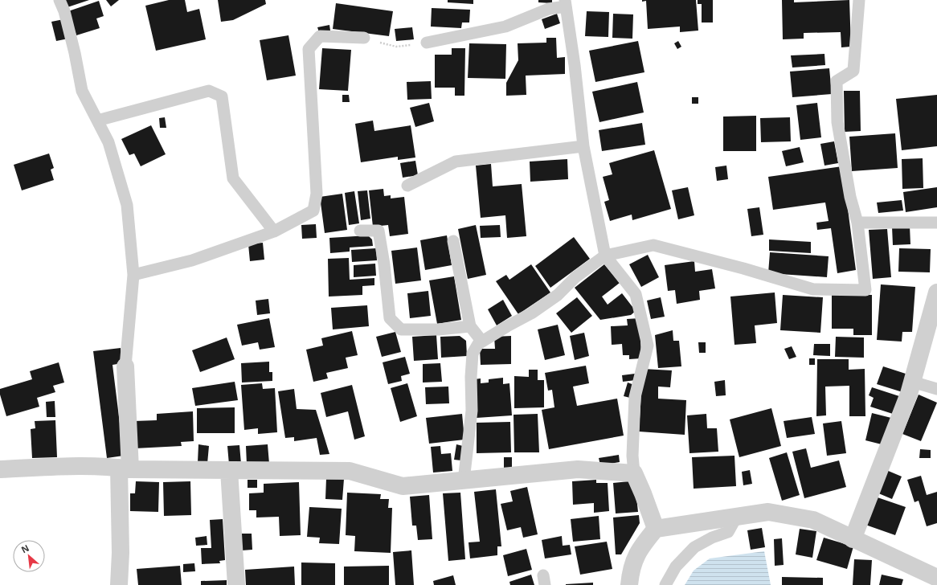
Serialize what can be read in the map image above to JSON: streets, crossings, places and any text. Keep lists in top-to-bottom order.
{
  "north": "top left"
}
